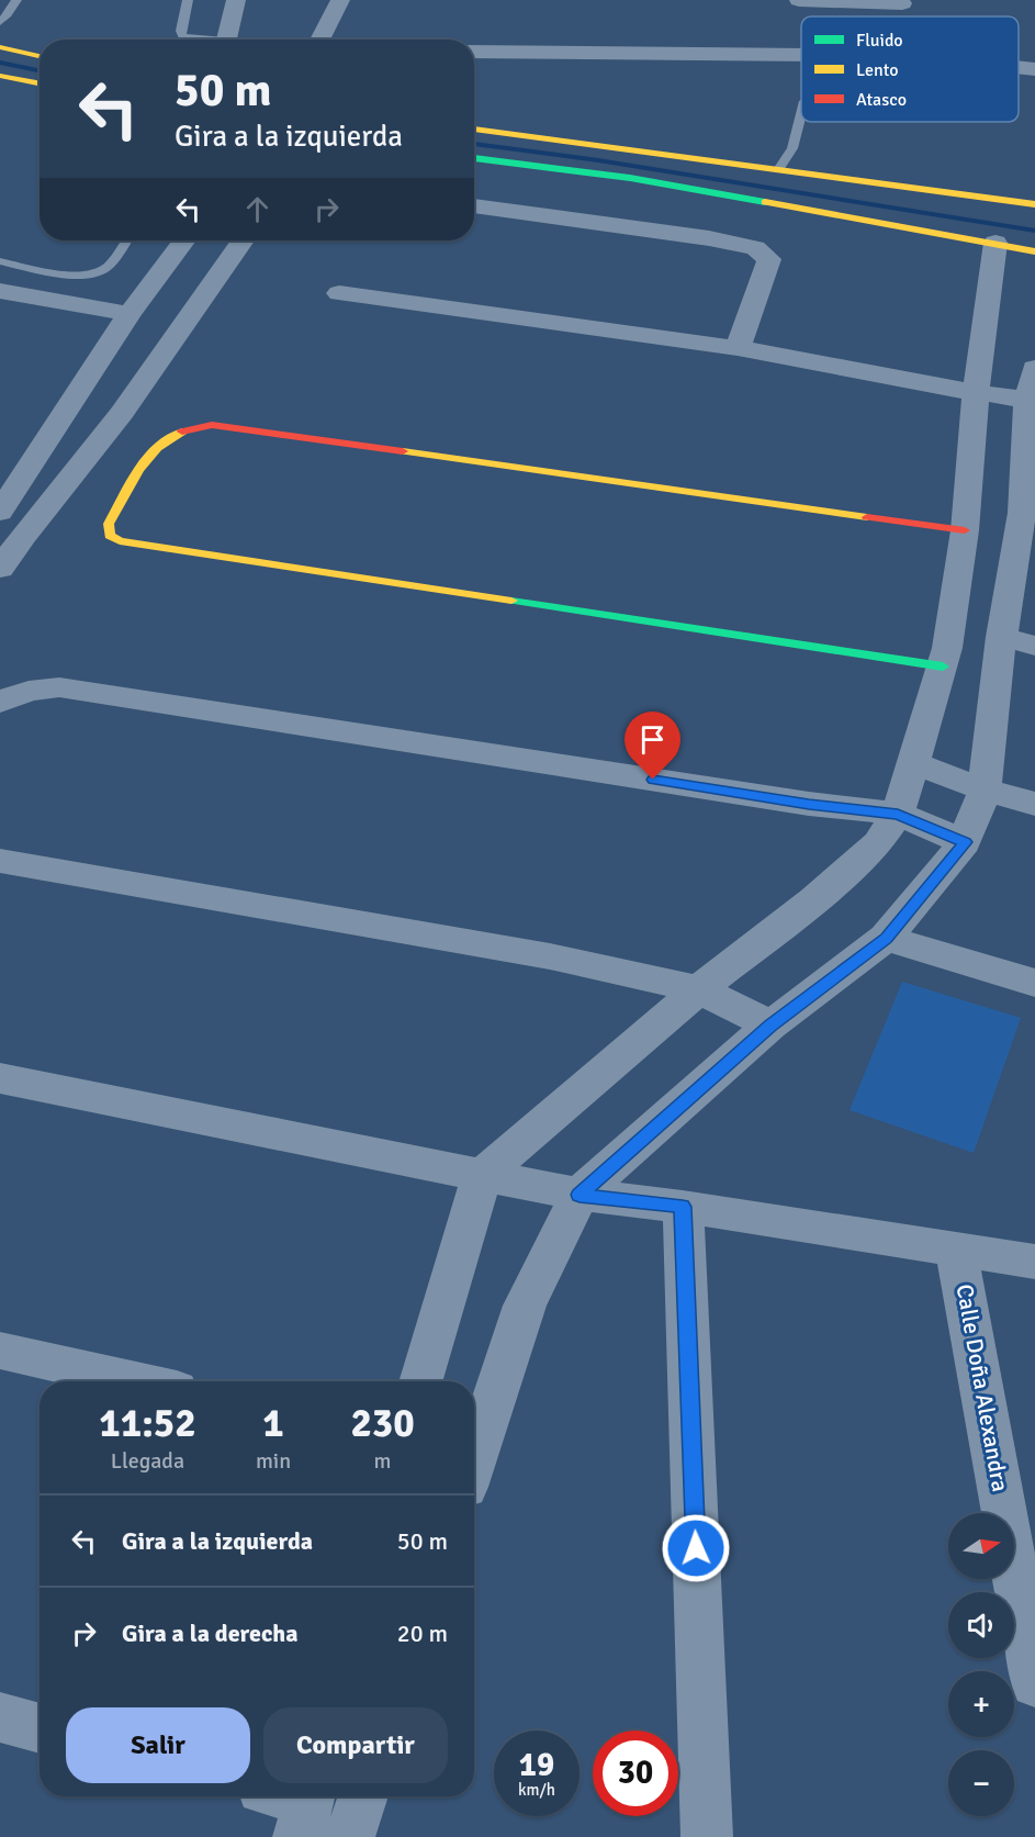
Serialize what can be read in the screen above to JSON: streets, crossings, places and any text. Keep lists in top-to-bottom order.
{
  "streets": {
    "street": ["Calle Doña Alexandra"]
  },
  "legend": ["Fluido", "Lento", "Atasco"],
  "north": "right",
  "page": {
    "turn": ["50 m", "Gira a la izquierda"],
    "eta": [
      "11:52",
      "Llegada",
      "1",
      "min",
      "230",
      "m"
    ],
    "list": [
      {
        "name": "Gira a la izquierda",
        "value": "50 m"
      },
      {
        "name": "Gira a la derecha",
        "value": "20 m"
      }
    ],
    "map_buttons": ["+", "−"],
    "buttons": ["Salir", "Compartir"],
    "speed": "19 km/h",
    "limit": "30"
  }
}
